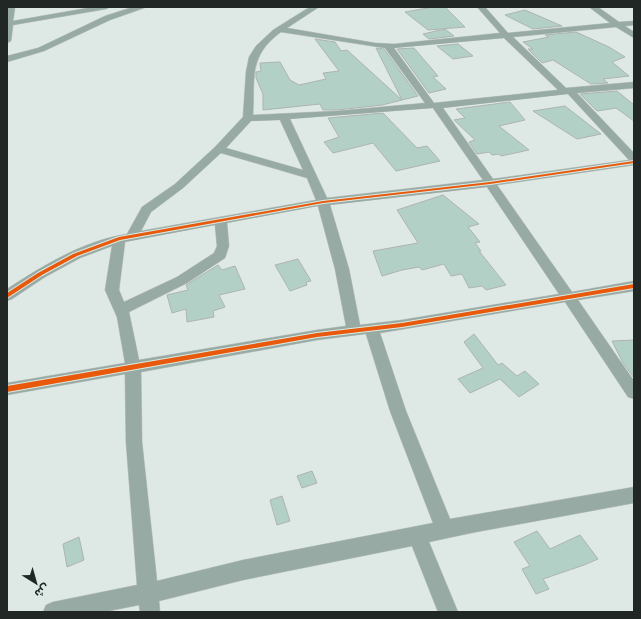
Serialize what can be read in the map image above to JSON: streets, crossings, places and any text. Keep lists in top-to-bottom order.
{
  "north": "bottom right"
}
